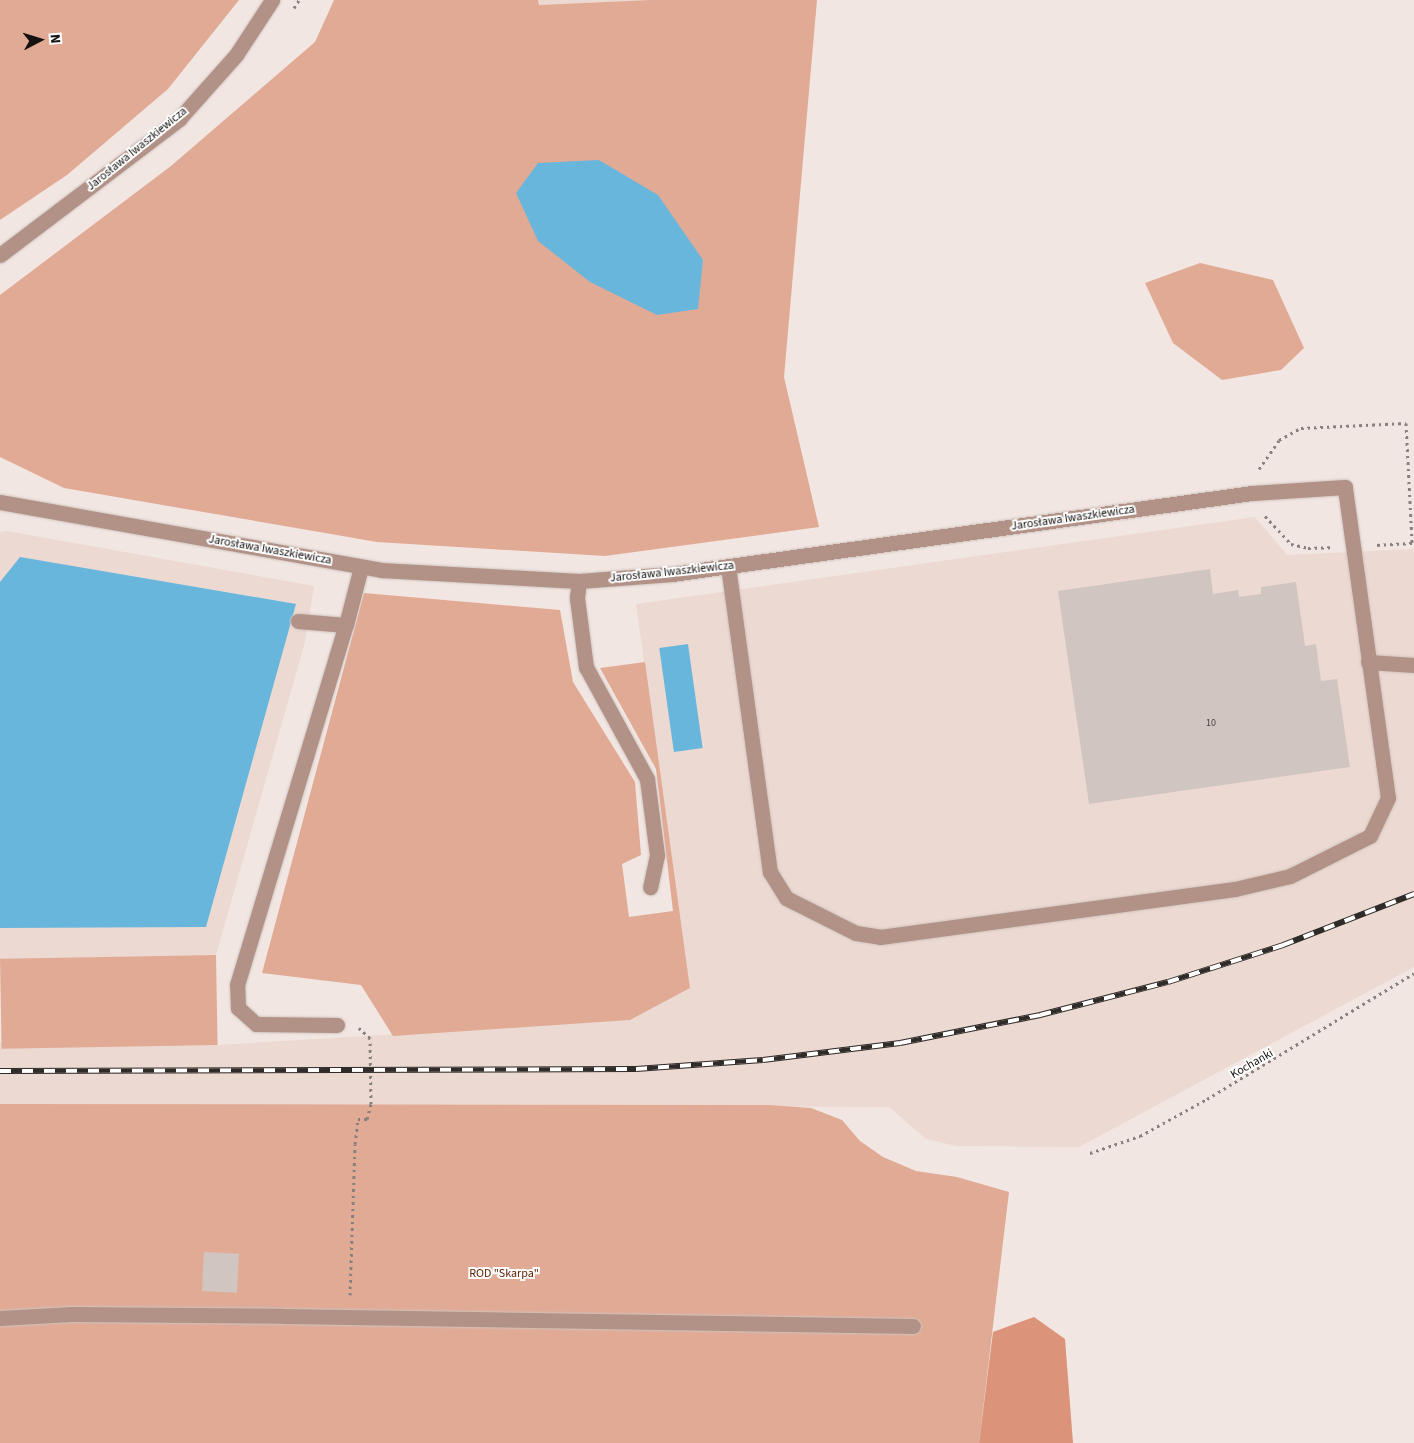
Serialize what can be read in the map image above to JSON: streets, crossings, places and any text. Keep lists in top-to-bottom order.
{
  "streets": {
    "street": ["Jarosława Iwaszkiewicza"],
    "path": ["Kochanki"]
  },
  "parks": ["ROD \"Skarpa\""],
  "house_numbers": ["10"],
  "north": "right"
}
